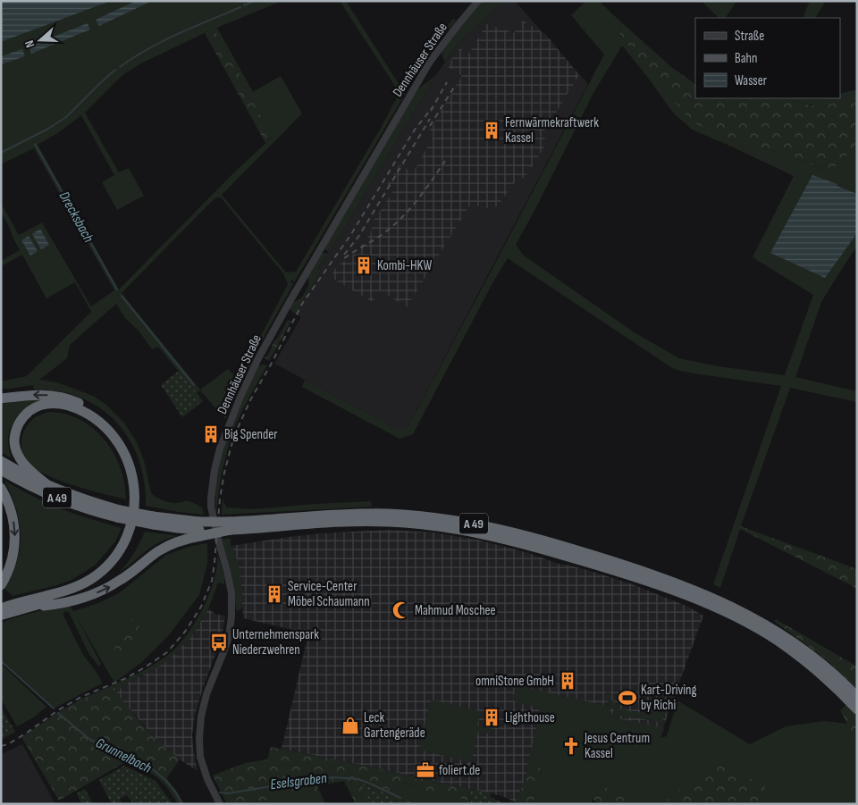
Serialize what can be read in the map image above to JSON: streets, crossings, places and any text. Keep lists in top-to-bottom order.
{
  "streets": {
    "highway": ["A 49"],
    "street": ["Dennhäuser Straße"]
  },
  "water": ["Drecksbach", "Grunnelbach", "Eselsgraben"],
  "places": {
    "building": [
      "Fernwärmekraftwerk Kassel",
      "Kombi-HKW",
      "Big Spender",
      "Service-Center Möbel Schaumann",
      "omniStone GmbH",
      "Lighthouse"
    ],
    "mosque": ["Mahmud Moschee"],
    "bus stop": ["Unternehmenspark Niederzwehren"],
    "sports": ["Kart-Driving by Richi"],
    "shop": ["Leck Gartengeräde"],
    "church": ["Jesus Centrum Kassel"],
    "office": ["foliert.de"]
  },
  "legend": ["Straße", "Bahn", "Wasser"],
  "north": "left"
}
